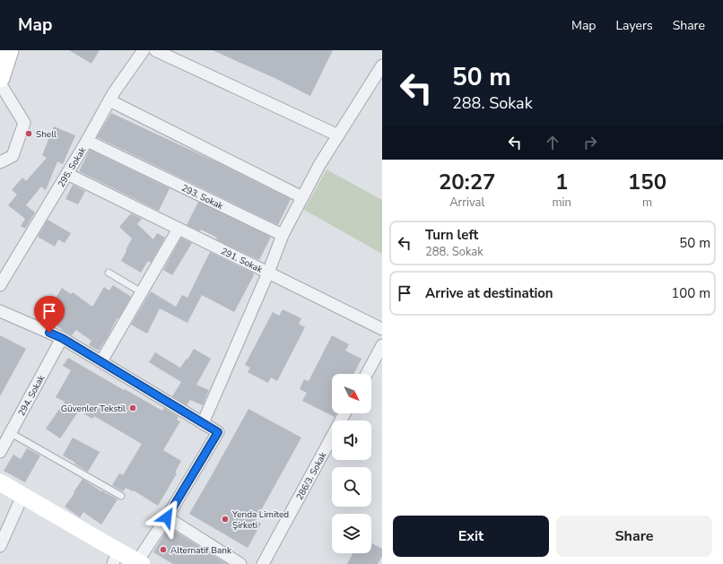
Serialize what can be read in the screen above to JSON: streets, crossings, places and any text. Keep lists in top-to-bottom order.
{
  "streets": {
    "street": [
      "295. Sokak",
      "293. Sokak",
      "291. Sokak",
      "294. Sokak",
      "286/3. Sokak"
    ]
  },
  "crossings": [
    ["295. Sokak", "293. Sokak"],
    ["295. Sokak", "291. Sokak"]
  ],
  "places": [
    "Shell",
    "Güvenler Tekstil",
    "Yenda Limited Şirketi",
    "Alternatif Bank"
  ],
  "north": "bottom right",
  "page": {
    "header": "Map",
    "nav": ["Map", "Layers", "Share"],
    "turn": ["50 m", "288. Sokak"],
    "eta": [
      "20:27",
      "Arrival",
      "1",
      "min",
      "150",
      "m"
    ],
    "list": [
      {
        "name": "Turn left",
        "note": "288. Sokak",
        "value": "50 m"
      },
      {
        "name": "Arrive at destination",
        "value": "100 m"
      }
    ],
    "buttons": ["Exit", "Share"]
  }
}
